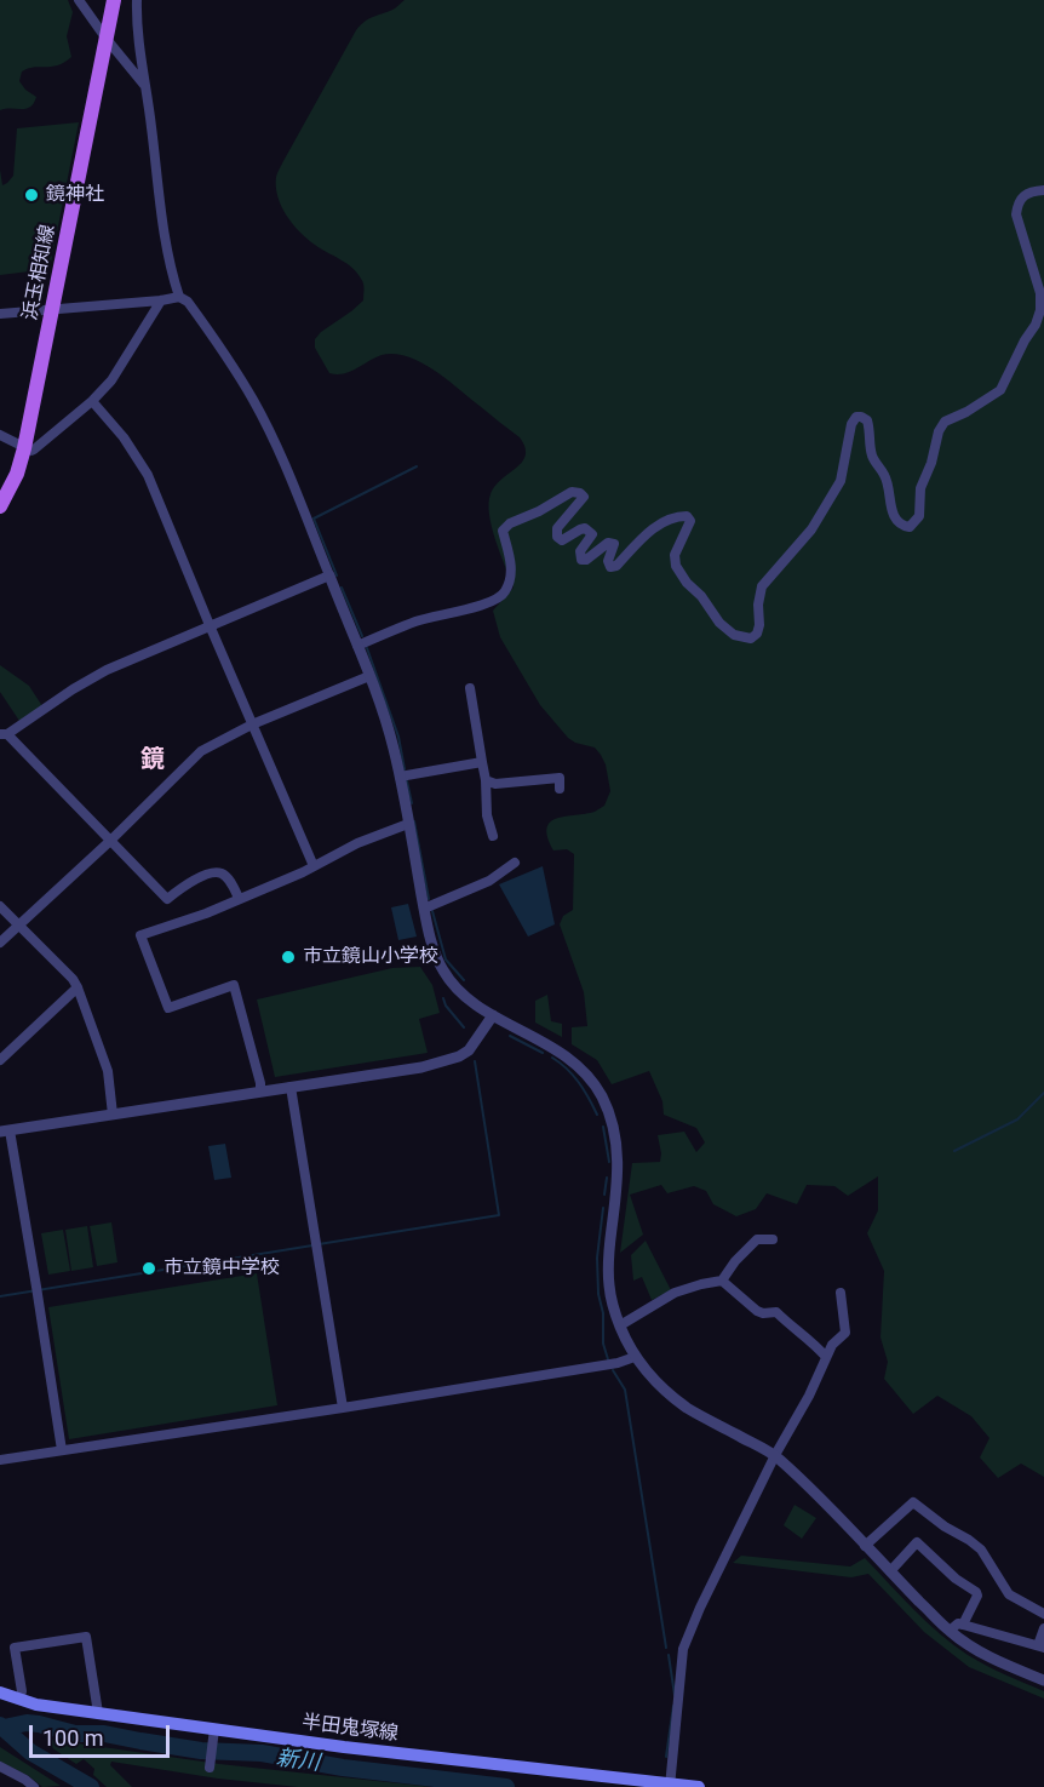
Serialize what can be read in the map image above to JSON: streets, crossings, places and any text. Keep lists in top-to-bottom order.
{
  "streets": {
    "main road": ["浜玉相知線", "半田鬼塚線"]
  },
  "districts": ["鏡"],
  "water": ["新川"],
  "places": ["鏡神社", "市立鏡山小学校", "市立鏡中学校"],
  "scale_bar": "100 m"
}
